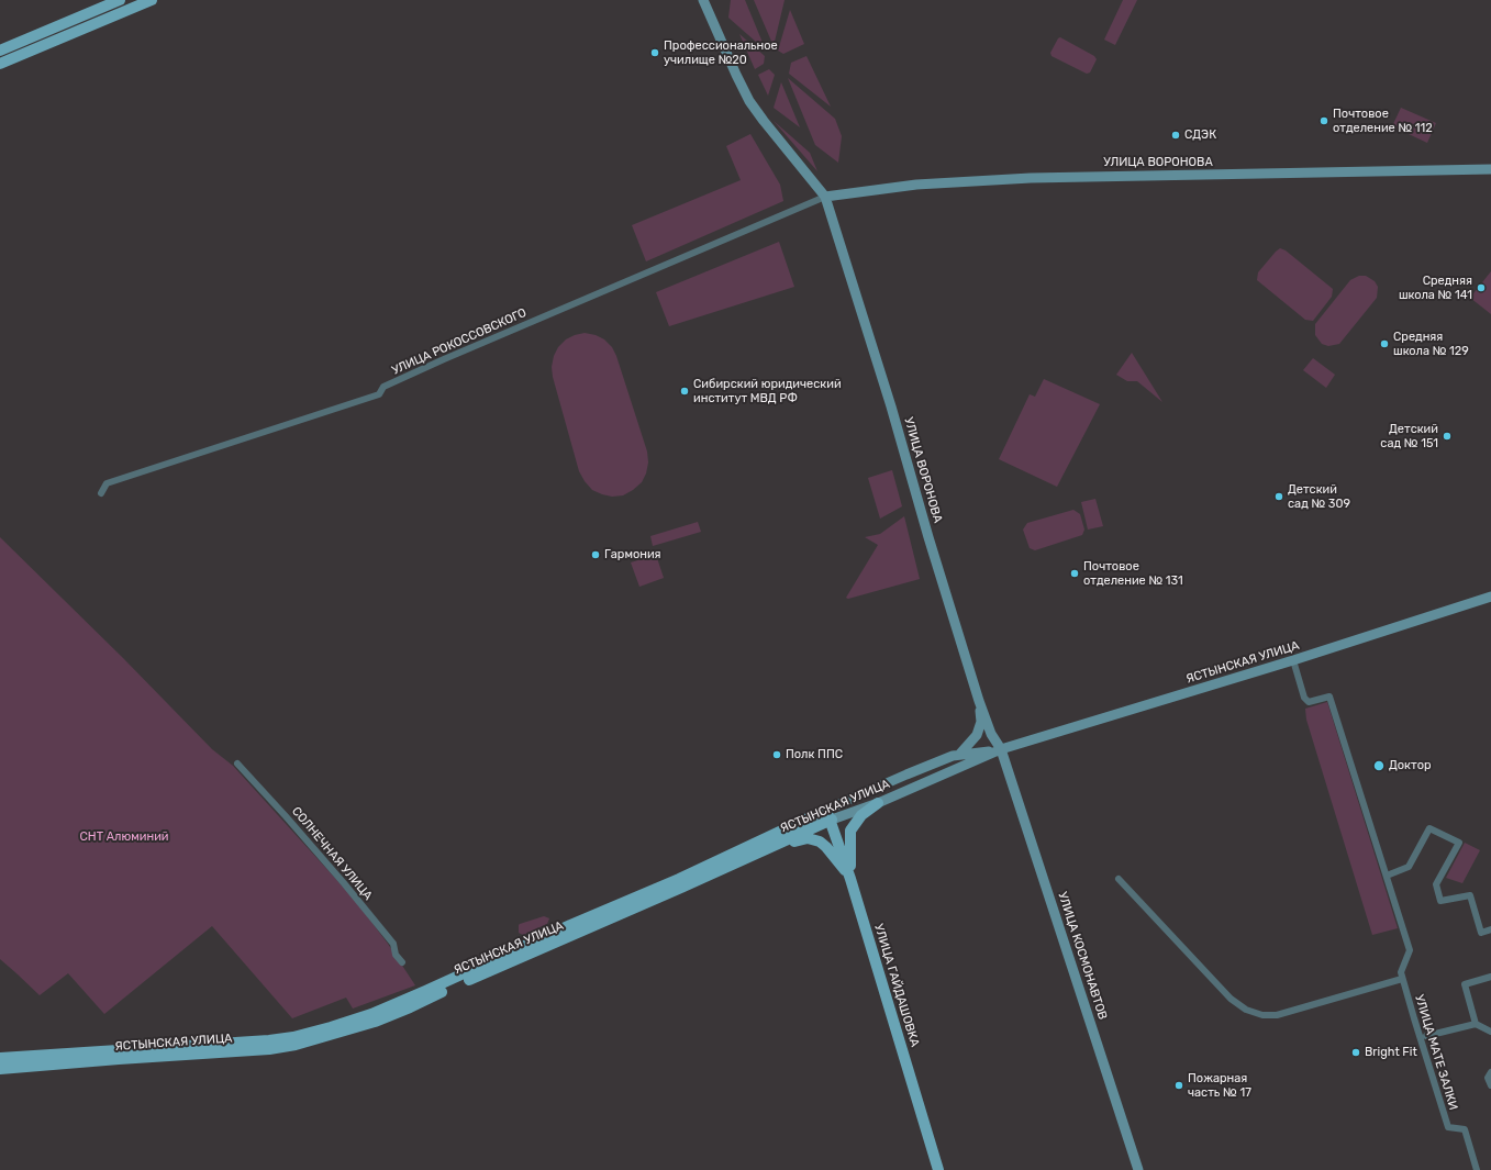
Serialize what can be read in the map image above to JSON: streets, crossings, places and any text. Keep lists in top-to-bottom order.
{
  "streets": {
    "main road": [
      "УЛИЦА ВОРОНОВА",
      "ЯСТЫНСКАЯ УЛИЦА",
      "УЛИЦА КОСМОНАВТОВ",
      "УЛИЦА ГАЙДАШОВКА"
    ],
    "street": ["УЛИЦА РОКОССОВСКОГО", "СОЛНЕЧНАЯ УЛИЦА", "УЛИЦА МАТЕ ЗАЛКИ"]
  },
  "crossings": [
    ["УЛИЦА ВОРОНОВА", "УЛИЦА РОКОССОВСКОГО"],
    ["УЛИЦА ВОРОНОВА", "ЯСТЫНСКАЯ УЛИЦА"],
    ["УЛИЦА ВОРОНОВА", "УЛИЦА КОСМОНАВТОВ"],
    ["ЯСТЫНСКАЯ УЛИЦА", "УЛИЦА КОСМОНАВТОВ"],
    ["ЯСТЫНСКАЯ УЛИЦА", "УЛИЦА ГАЙДАШОВКА"]
  ],
  "parks": ["СНТ Алюминий"],
  "places": [
    "Профессиональное училище №20",
    "Почтовое отделение № 112",
    "СДЭК",
    "Средняя школа № 141",
    "Средняя школа № 129",
    "Сибирский юридический институт МВД РФ",
    "Детский сад № 151",
    "Детский сад № 309",
    "Гармония",
    "Почтовое отделение № 131",
    "Полк ППС",
    "Доктор",
    "Bright Fit",
    "Пожарная часть № 17"
  ]
}
